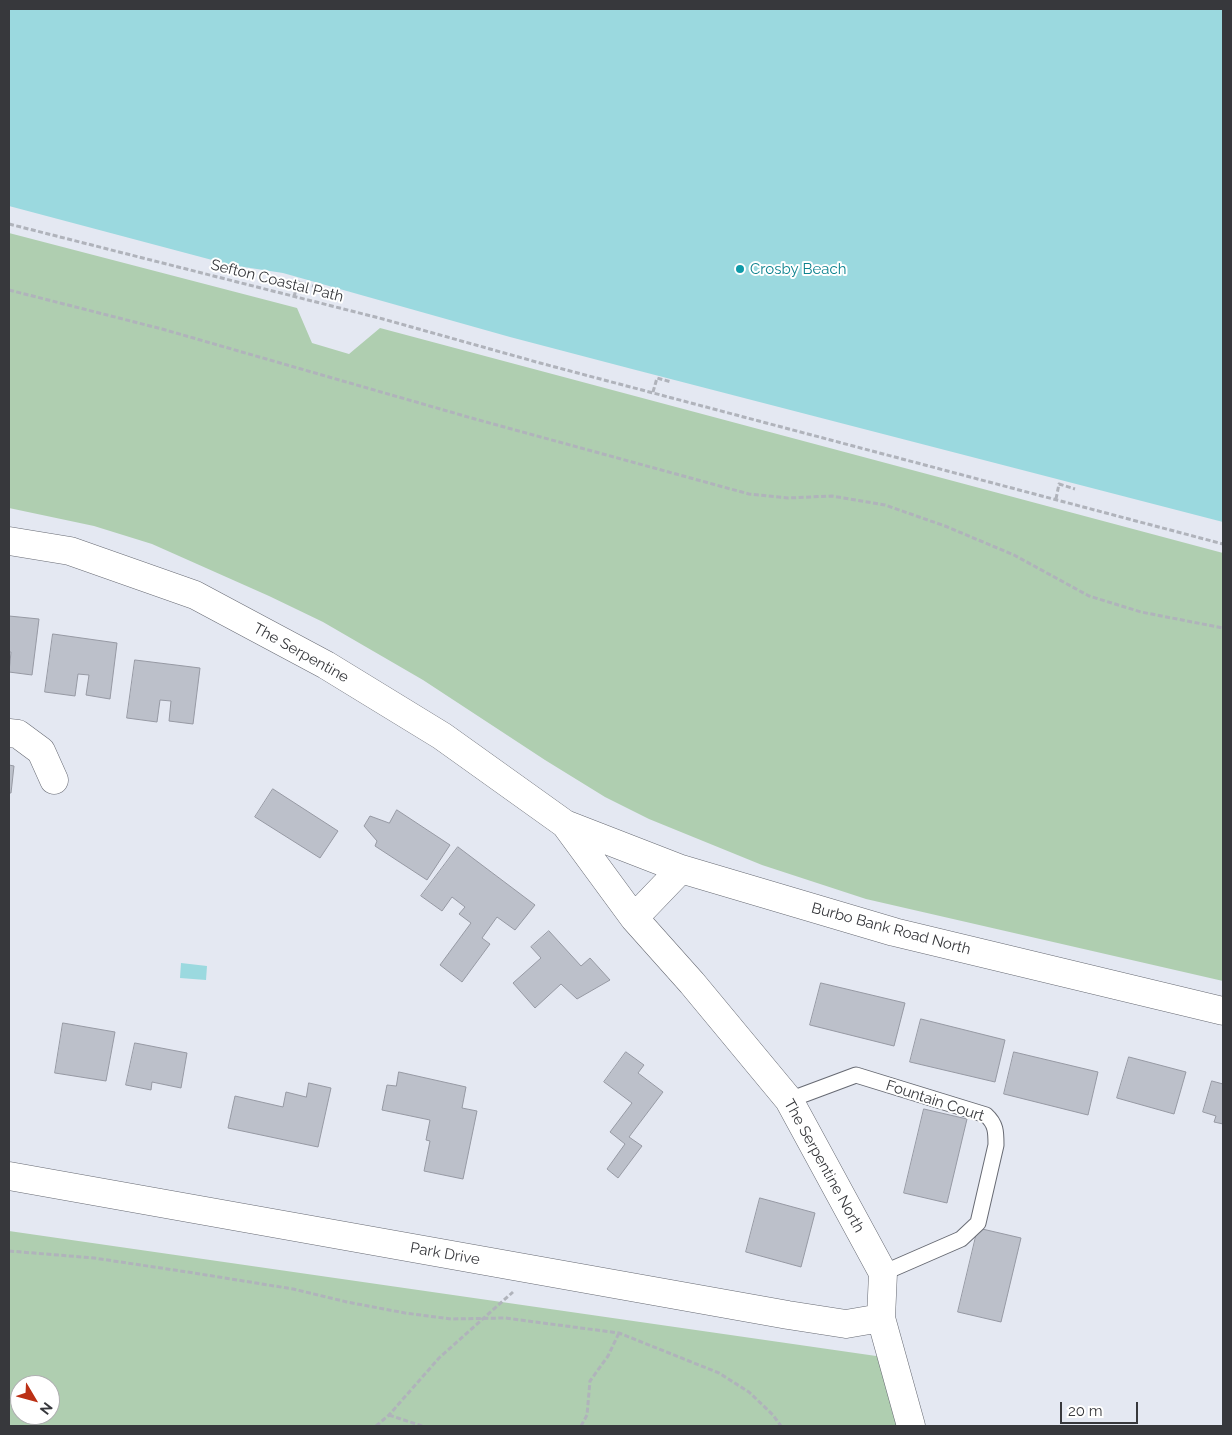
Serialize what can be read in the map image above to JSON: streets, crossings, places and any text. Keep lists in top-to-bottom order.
{
  "streets": {
    "street": [
      "The Serpentine",
      "Burbo Bank Road North",
      "The Serpentine North",
      "Park Drive"
    ],
    "lane": ["Fountain Court"],
    "path": ["Sefton Coastal Path"]
  },
  "crossings": [
    ["The Serpentine", "Burbo Bank Road North"],
    ["The Serpentine", "The Serpentine North"],
    ["Burbo Bank Road North", "The Serpentine North"],
    ["Fountain Court", "The Serpentine North"]
  ],
  "places": ["Crosby Beach"],
  "scale_bar": "20 m",
  "north": "bottom right"
}
